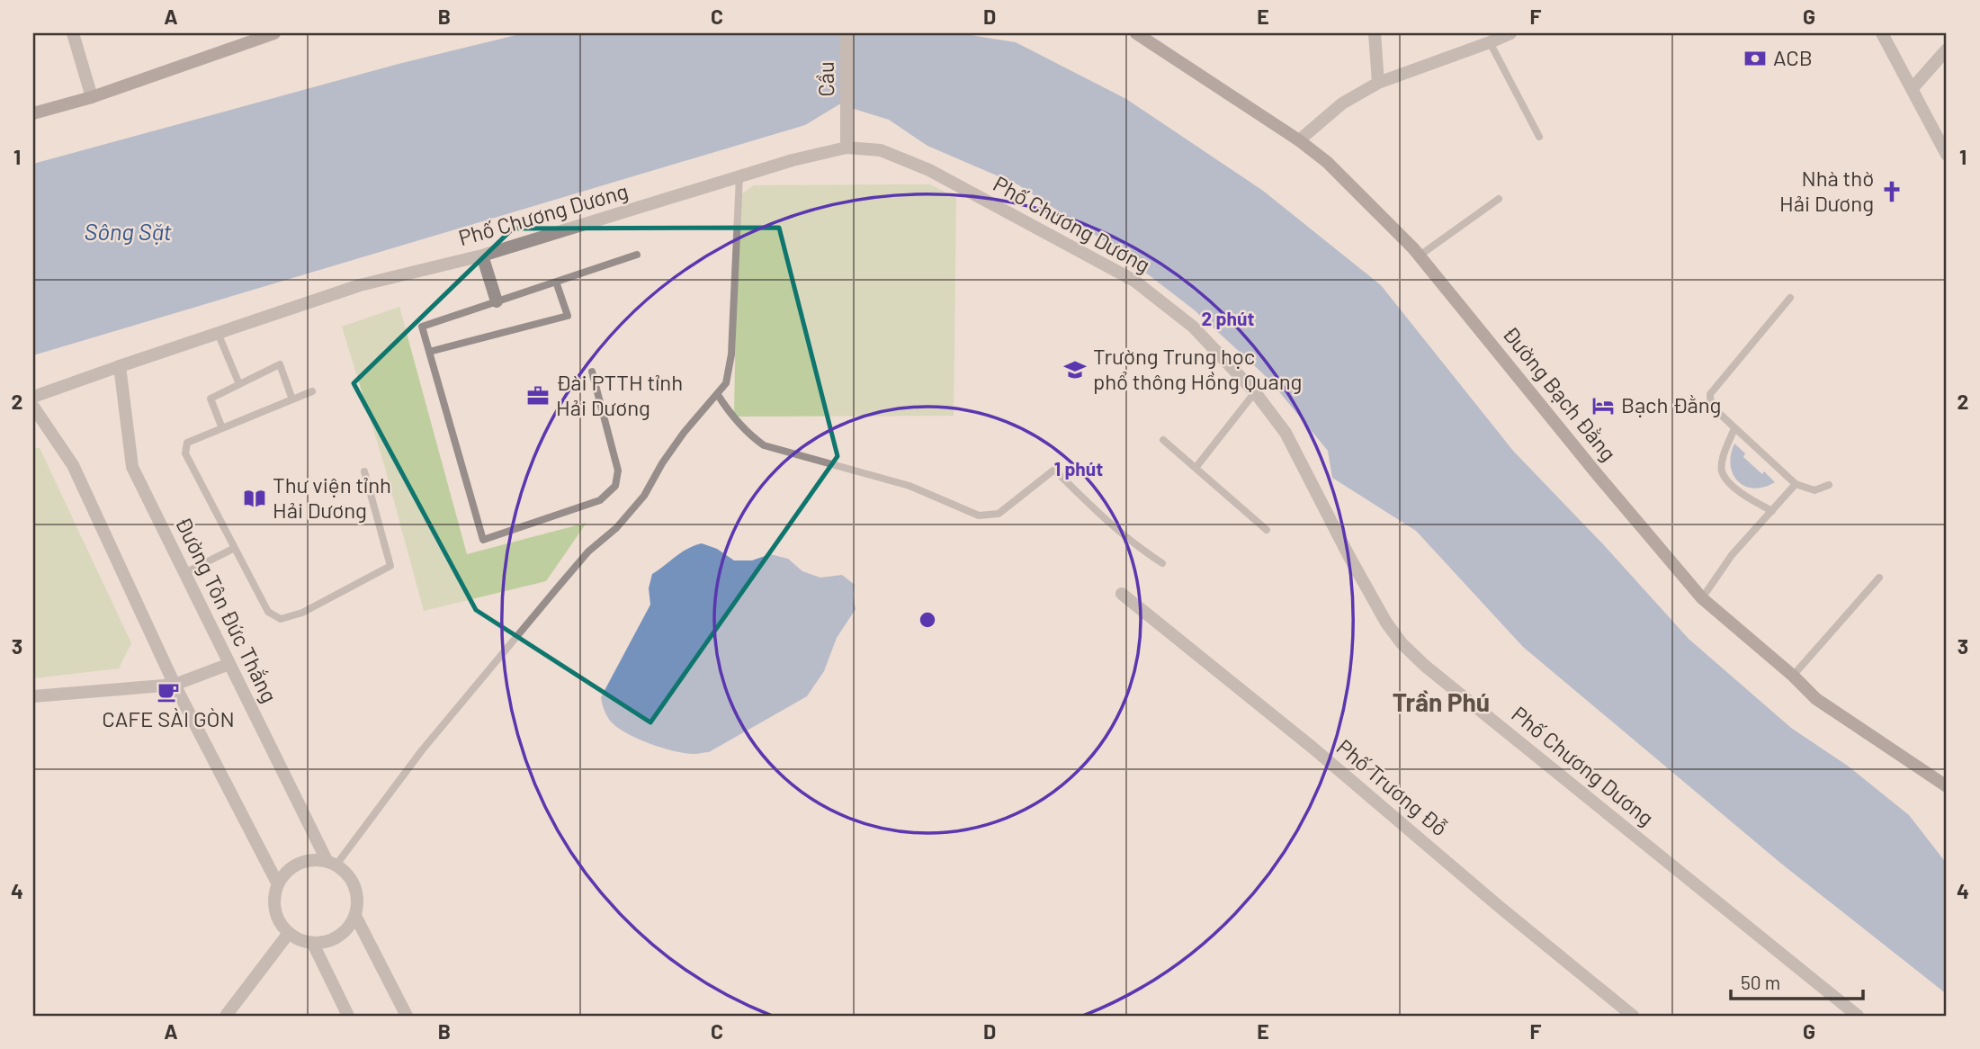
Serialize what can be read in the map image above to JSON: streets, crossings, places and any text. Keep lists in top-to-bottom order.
{
  "streets": {
    "main road": ["Đường Bạch Đằng"],
    "street": [
      "Cầu",
      "Phố Chương Dương",
      "Đường Tôn Đức Thắng",
      "Phố Trương Đỗ"
    ]
  },
  "crossings": [
    ["Cầu", "Phố Chương Dương"],
    ["Phố Chương Dương", "Đường Tôn Đức Thắng"]
  ],
  "districts": ["Trần Phú"],
  "water": ["Sông Sặt"],
  "places": {
    "bank": ["ACB"],
    "church": ["Nhà thờ Hải Dương"],
    "school or university": ["Trường Trung học phổ thông Hồng Quang"],
    "office": ["Đài PTTH tỉnh Hải Dương"],
    "hotel": ["Bạch Đằng"],
    "library": ["Thư viện tỉnh Hải Dương"],
    "cafe": ["CAFE SÀI GÒN"]
  },
  "scale_bar": "50 m",
  "grid": {
    "columns": [
      "A",
      "B",
      "C",
      "D",
      "E",
      "F",
      "G"
    ],
    "rows": [
      "1",
      "2",
      "3",
      "4"
    ]
  },
  "rings": ["2 phút", "1 phút"]
}
